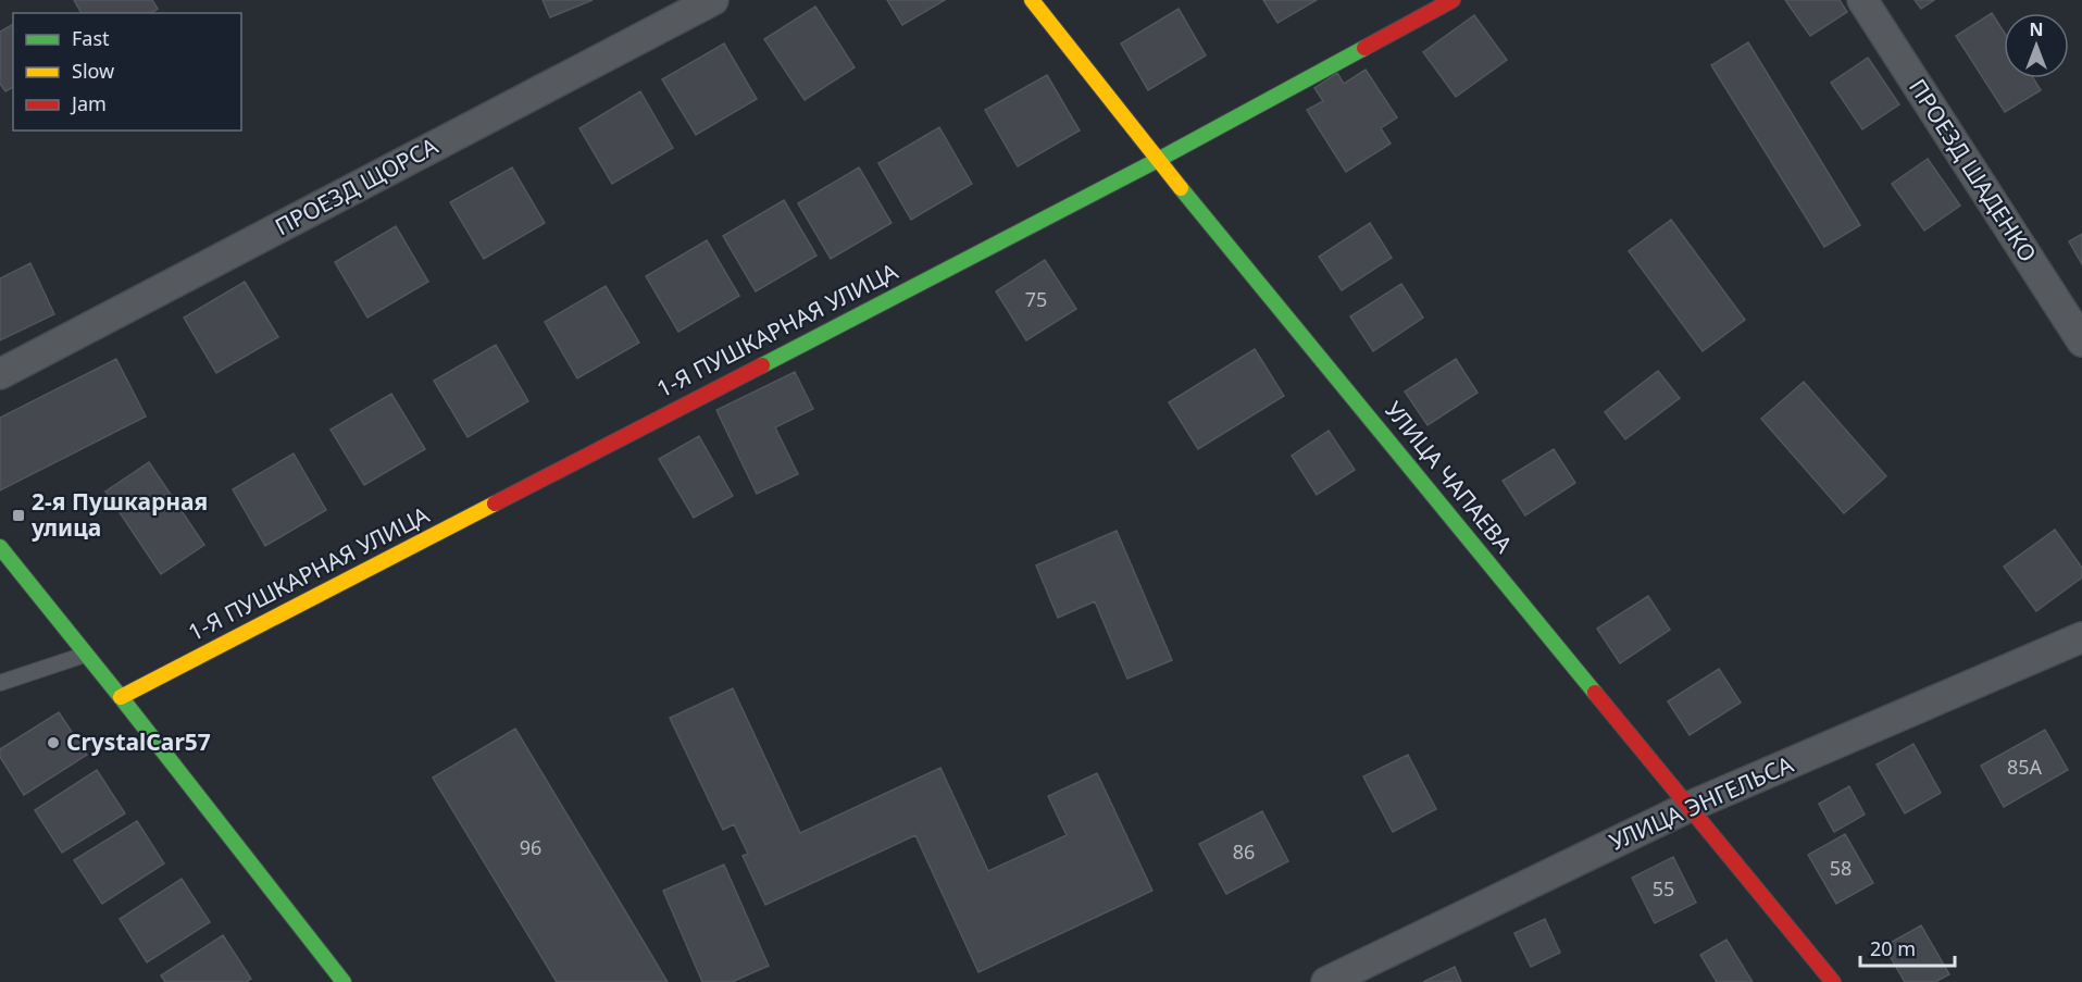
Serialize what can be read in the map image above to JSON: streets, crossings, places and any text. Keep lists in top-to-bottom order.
{
  "streets": {
    "street": [
      "ПРОЕЗД ШАДЕНКО",
      "ПРОЕЗД ЩОРСА",
      "1-Я ПУШКАРНАЯ УЛИЦА",
      "УЛИЦА ЧАПАЕВА",
      "УЛИЦА ЭНГЕЛЬСА"
    ]
  },
  "crossings": [
    ["1-Я ПУШКАРНАЯ УЛИЦА", "УЛИЦА ЧАПАЕВА"],
    ["УЛИЦА ЧАПАЕВА", "УЛИЦА ЭНГЕЛЬСА"]
  ],
  "places": {
    "transit": ["2-я Пушкарная улица"],
    "other": ["CrystalCar57"]
  },
  "house_numbers": [
    "75",
    "85А",
    "96",
    "86",
    "58",
    "55"
  ],
  "legend": ["Fast", "Slow", "Jam"],
  "scale_bar": "20 m",
  "north": "top"
}
